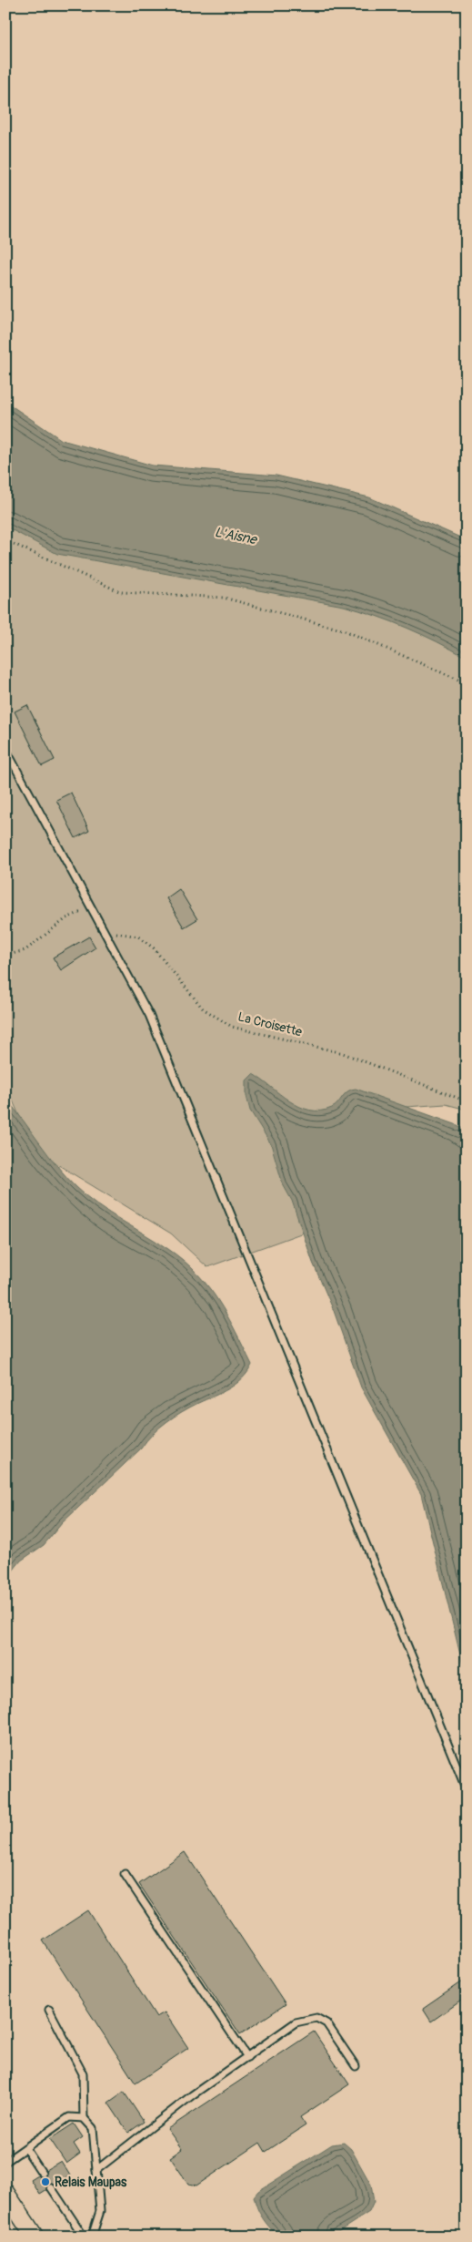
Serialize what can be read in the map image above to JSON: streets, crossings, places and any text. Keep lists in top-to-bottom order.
{
  "streets": {
    "path": ["La Croisette"]
  },
  "water": ["L'Aisne"],
  "places": ["Relais Maupas"]
}
